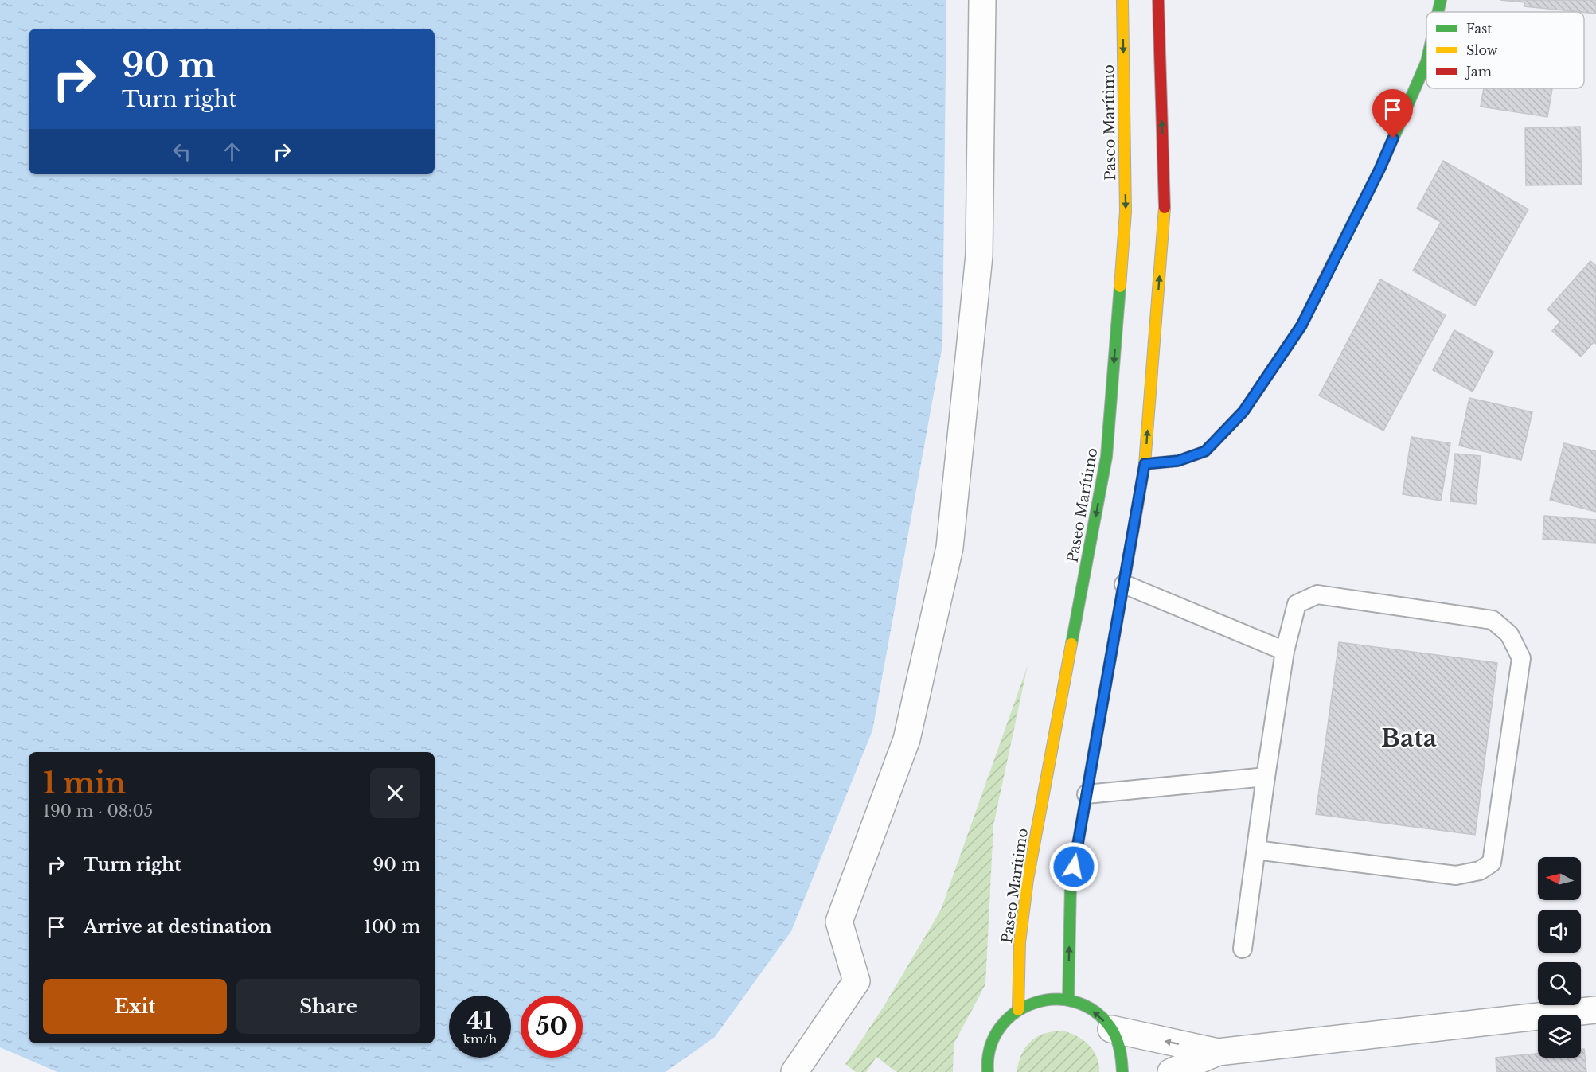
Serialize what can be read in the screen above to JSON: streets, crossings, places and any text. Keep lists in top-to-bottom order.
{
  "streets": {
    "main road": ["Paseo Marítimo"]
  },
  "districts": ["Bata"],
  "legend": ["Fast", "Slow", "Jam"],
  "north": "left",
  "page": {
    "turn": ["90 m", "Turn right"],
    "heading": ["1 min", "190 m · 08:05"],
    "list": [
      {
        "name": "Turn right",
        "value": "90 m"
      },
      {
        "name": "Arrive at destination",
        "value": "100 m"
      }
    ],
    "buttons": ["Exit", "Share"],
    "speed": "41 km/h",
    "limit": "50"
  }
}
